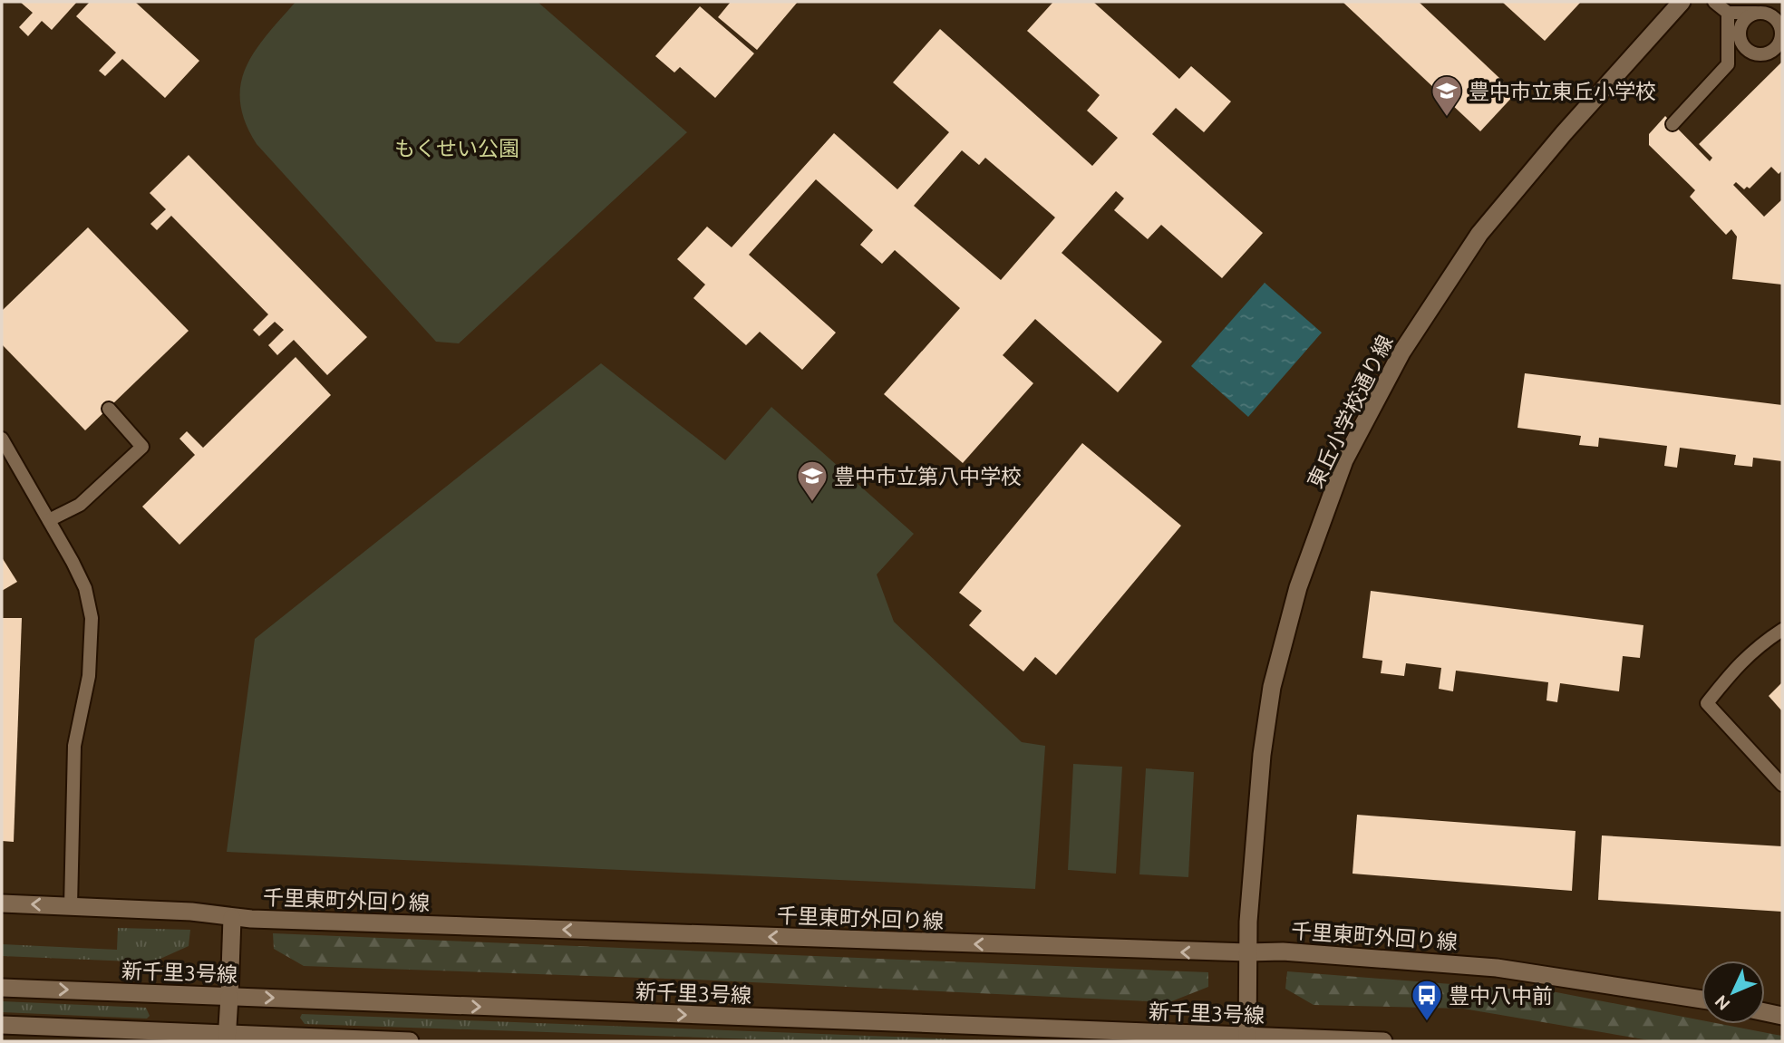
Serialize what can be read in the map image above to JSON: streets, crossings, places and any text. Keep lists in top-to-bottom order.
{
  "streets": {
    "street": ["東丘小学校通り線", "千里東町外回り線", "新千里3号線"]
  },
  "crossings": [
    ["東丘小学校通り線", "千里東町外回り線"],
    ["東丘小学校通り線", "新千里3号線"]
  ],
  "one_way": ["千里東町外回り線"],
  "parks": ["もくせい公園"],
  "places": {
    "school or university": ["豊中市立東丘小学校", "豊中市立第八中学校"],
    "bus stop": ["豊中八中前"]
  },
  "north": "bottom left"
}
